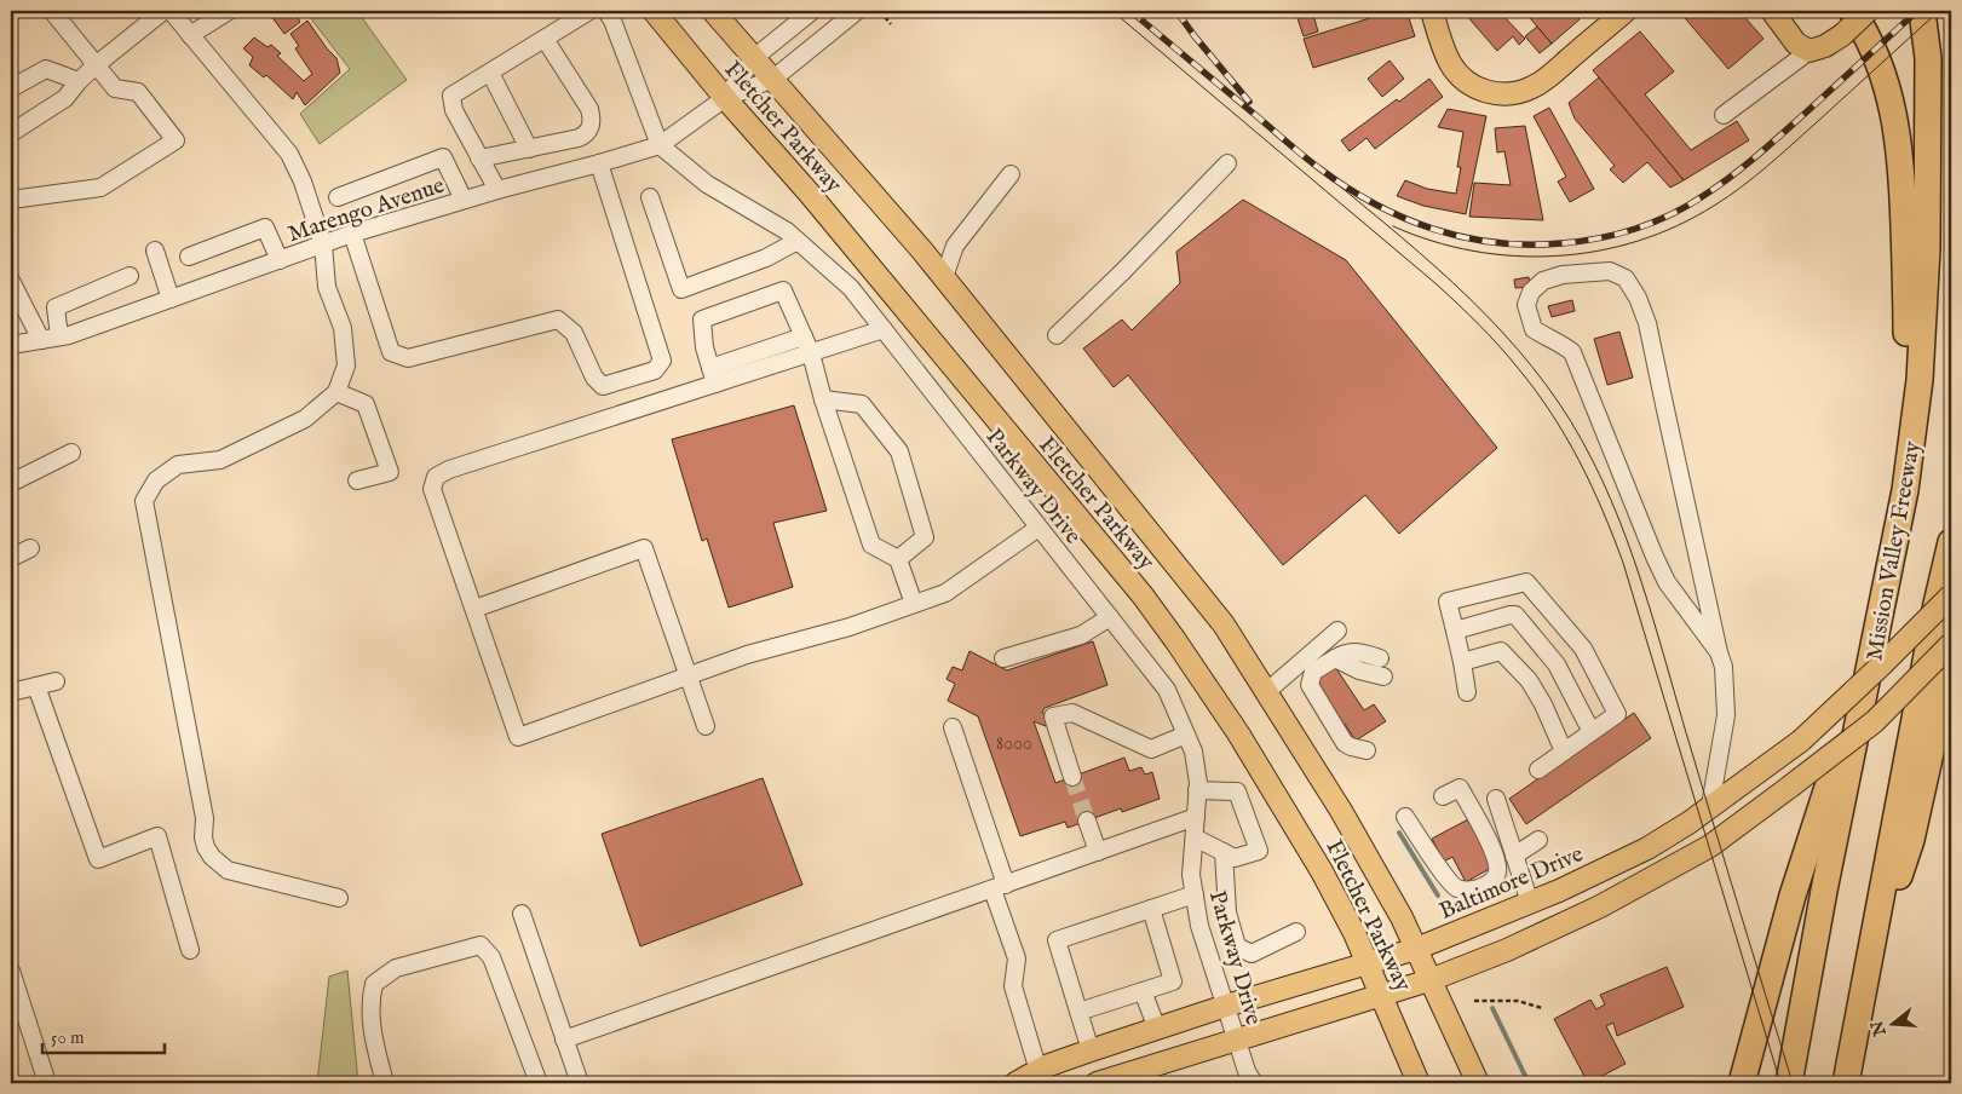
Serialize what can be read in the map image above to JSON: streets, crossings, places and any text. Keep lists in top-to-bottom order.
{
  "streets": {
    "highway": ["Mission Valley Freeway"],
    "main road": ["Fletcher Parkway", "Baltimore Drive"],
    "street": ["Marengo Avenue", "Parkway Drive"]
  },
  "crossings": [
    ["Fletcher Parkway", "Marengo Avenue"],
    ["Fletcher Parkway", "Baltimore Drive"],
    ["Marengo Avenue", "Parkway Drive"],
    ["Parkway Drive", "Baltimore Drive"]
  ],
  "house_numbers": ["8000"],
  "scale_bar": "50 m",
  "north": "left"
}
